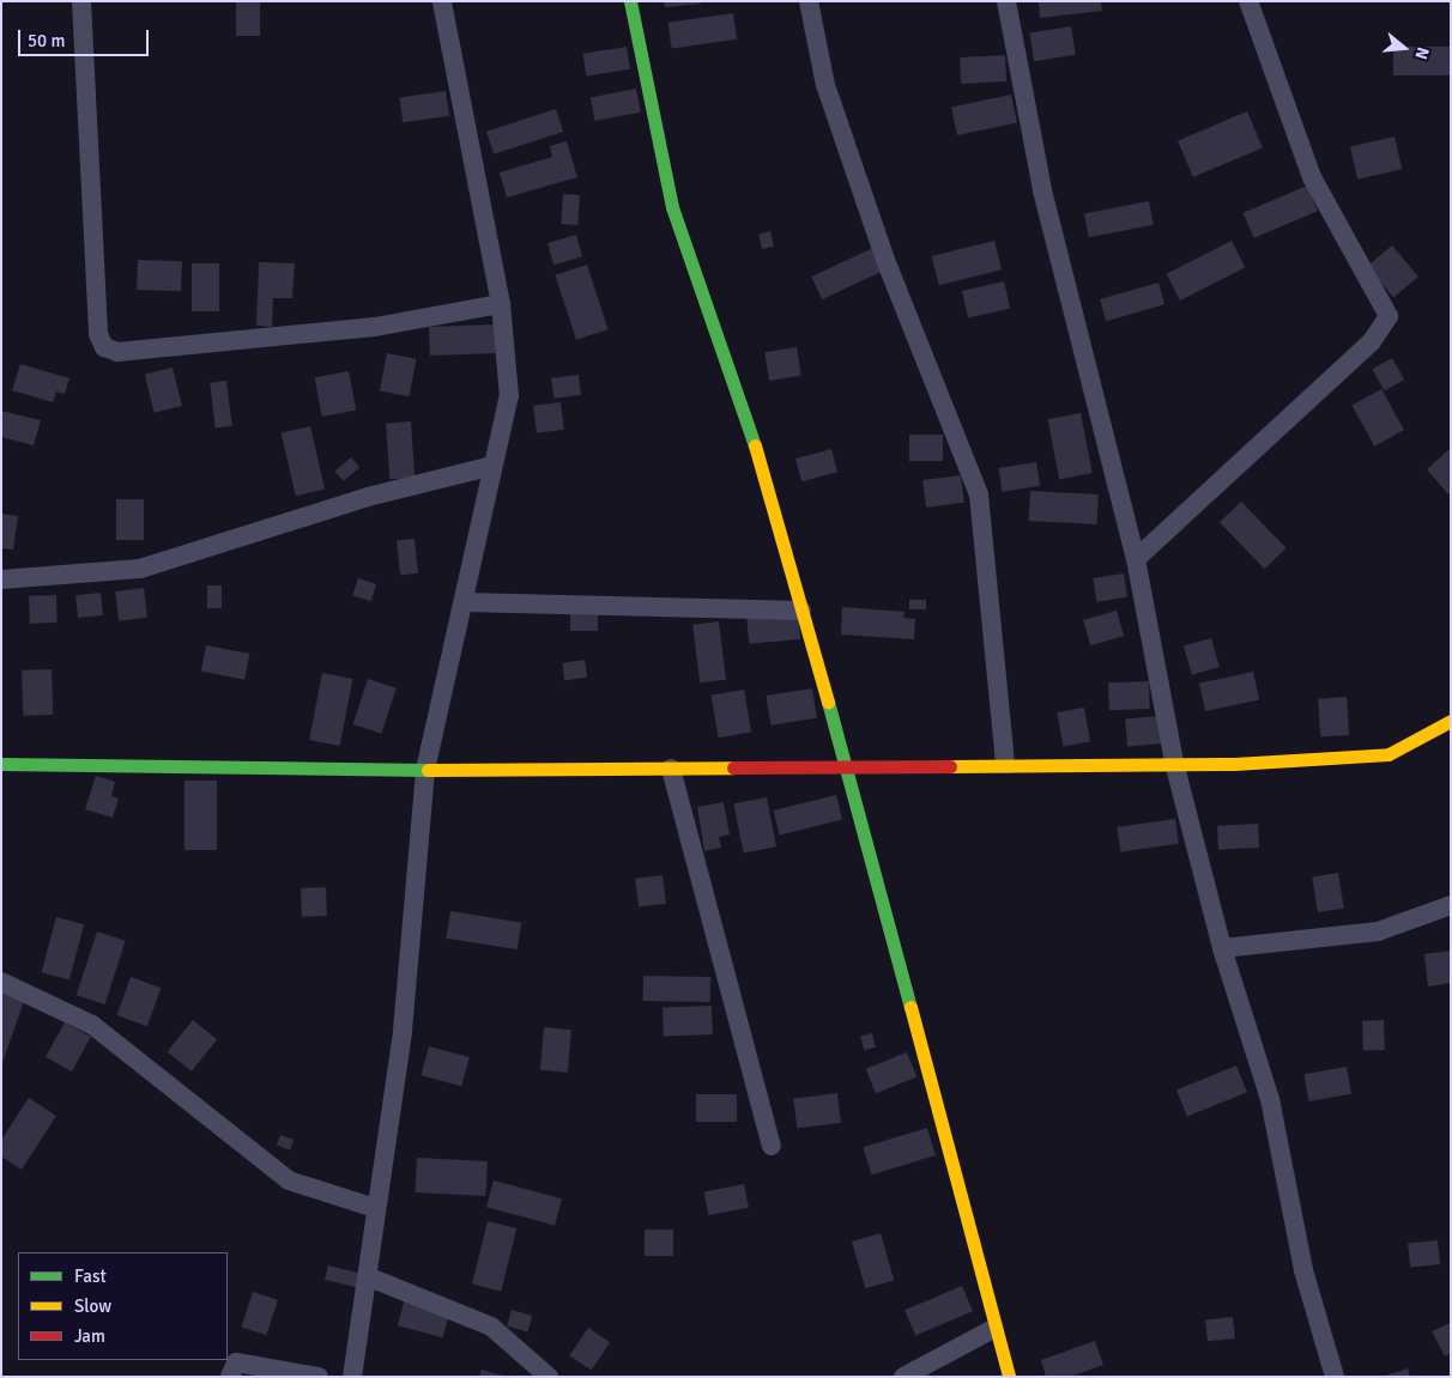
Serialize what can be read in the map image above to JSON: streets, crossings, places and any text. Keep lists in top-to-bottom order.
{
  "legend": ["Fast", "Slow", "Jam"],
  "scale_bar": "50 m",
  "north": "right"
}
